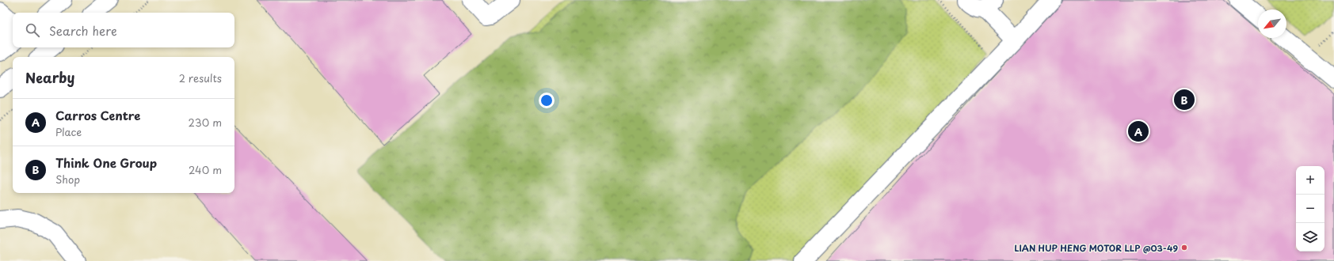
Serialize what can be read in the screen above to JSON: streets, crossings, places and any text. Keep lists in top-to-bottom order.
{
  "places": ["LIAN HUP HENG MOTOR LLP @03-49"],
  "north": "bottom left",
  "page": {
    "search": "Search here",
    "heading": ["Nearby", "2 results"],
    "pins": ["B", "A"],
    "list": [
      {
        "mark": "A",
        "name": "Carros Centre",
        "note": "Place",
        "value": "230 m"
      },
      {
        "mark": "B",
        "name": "Think One Group",
        "note": "Shop",
        "value": "240 m"
      }
    ],
    "map_buttons": ["+", "−"]
  }
}
